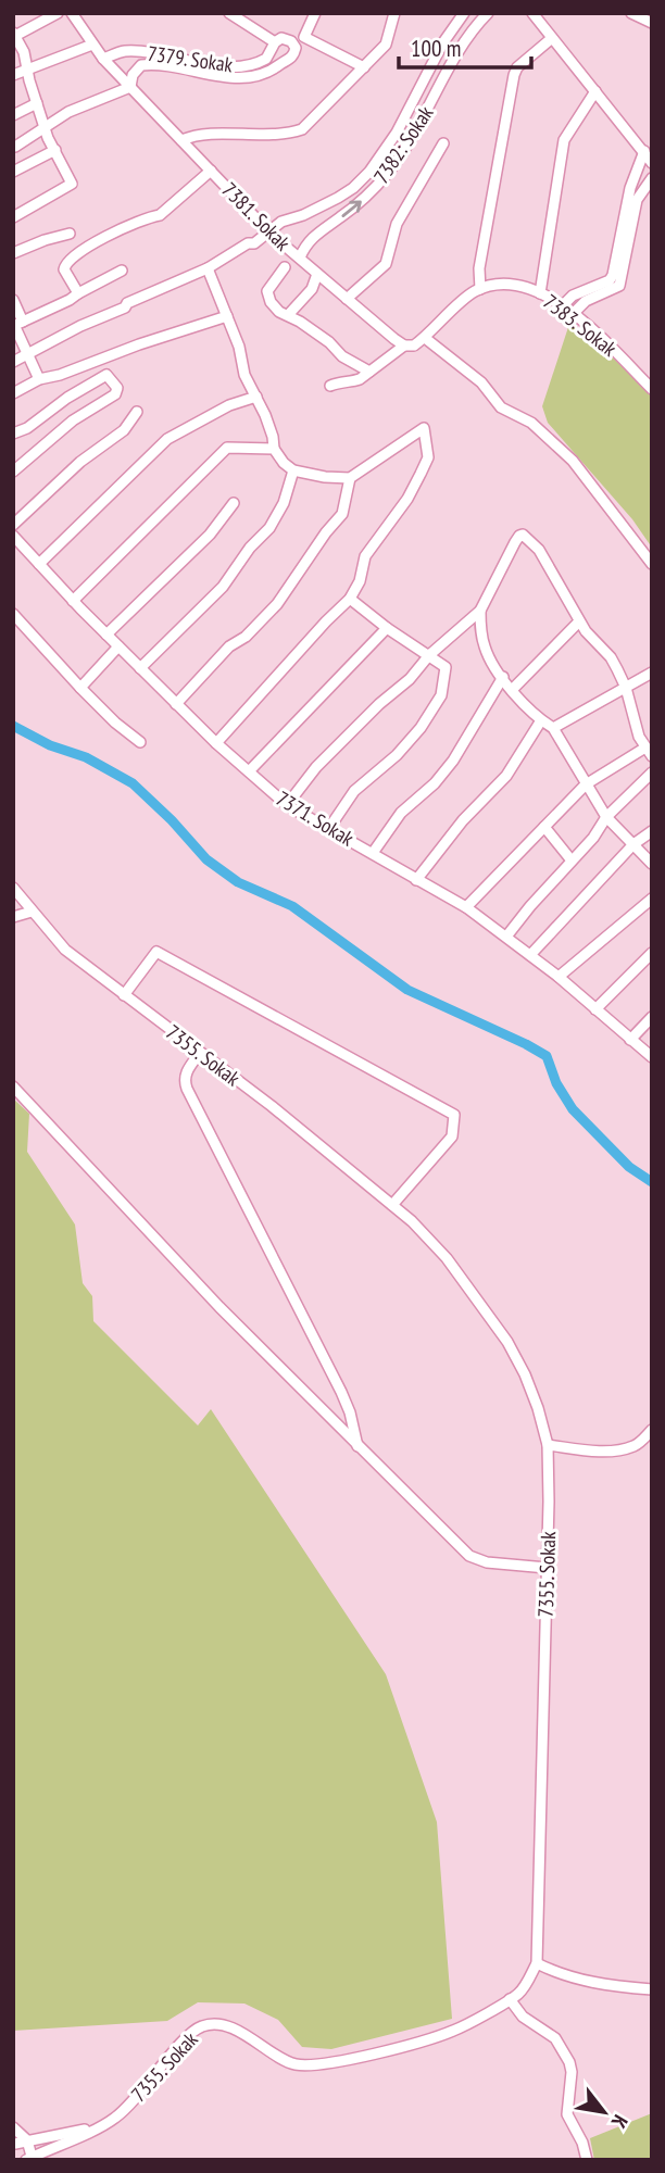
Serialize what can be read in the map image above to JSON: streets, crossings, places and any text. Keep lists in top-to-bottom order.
{
  "streets": {
    "street": [
      "7379. Sokak",
      "7382: Sokak",
      "7381. Sokak",
      "7383. Sokak",
      "7371. Sokak",
      "7355. Sokak"
    ]
  },
  "crossings": [
    ["7379. Sokak", "7381. Sokak"],
    ["7382: Sokak", "7381. Sokak"]
  ],
  "scale_bar": "100 m",
  "north": "bottom right"
}
